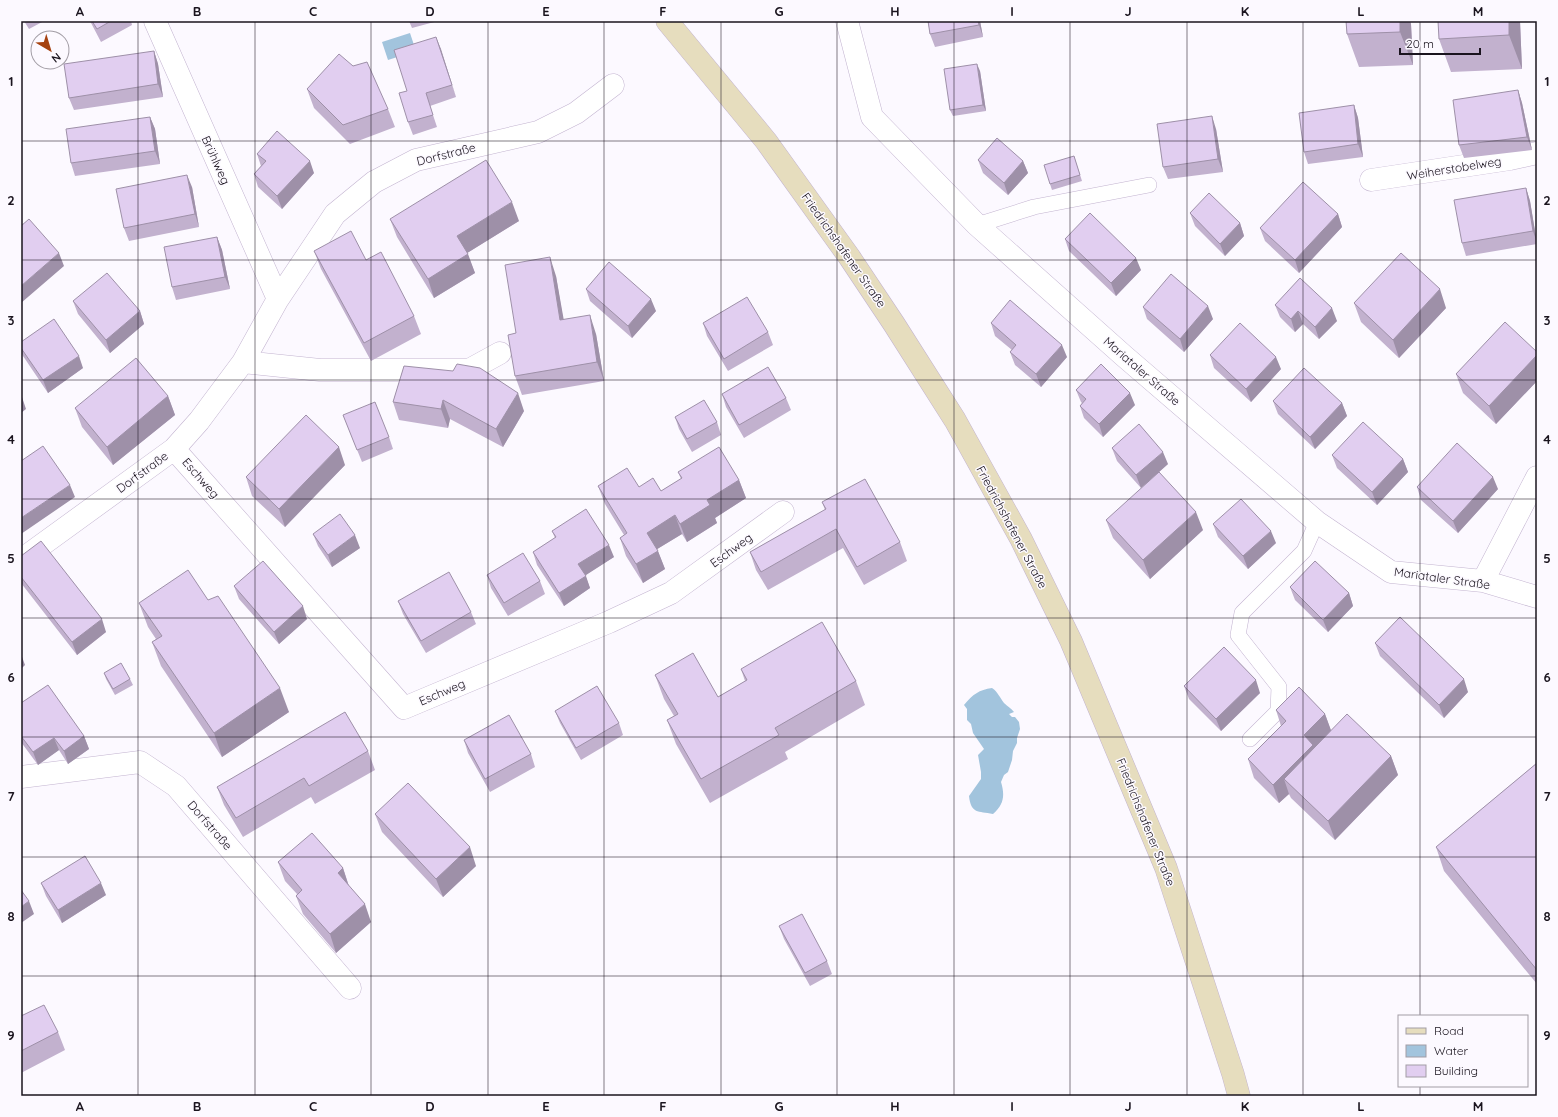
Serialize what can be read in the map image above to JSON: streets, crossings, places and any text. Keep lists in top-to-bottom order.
{
  "streets": {
    "main road": ["Friedrichshafener Straße"],
    "street": [
      "Dorfstraße",
      "Brühlweg",
      "Weiherstobelweg",
      "Mariataler Straße",
      "Eschweg"
    ]
  },
  "crossings": [
    ["Dorfstraße", "Brühlweg"],
    ["Dorfstraße", "Eschweg"]
  ],
  "legend": ["Road", "Water", "Building"],
  "scale_bar": "20 m",
  "north": "bottom right",
  "grid": {
    "columns": [
      "A",
      "B",
      "C",
      "D",
      "E",
      "F",
      "G",
      "H",
      "I",
      "J",
      "K",
      "L",
      "M"
    ],
    "rows": [
      "1",
      "2",
      "3",
      "4",
      "5",
      "6",
      "7",
      "8",
      "9"
    ]
  }
}
